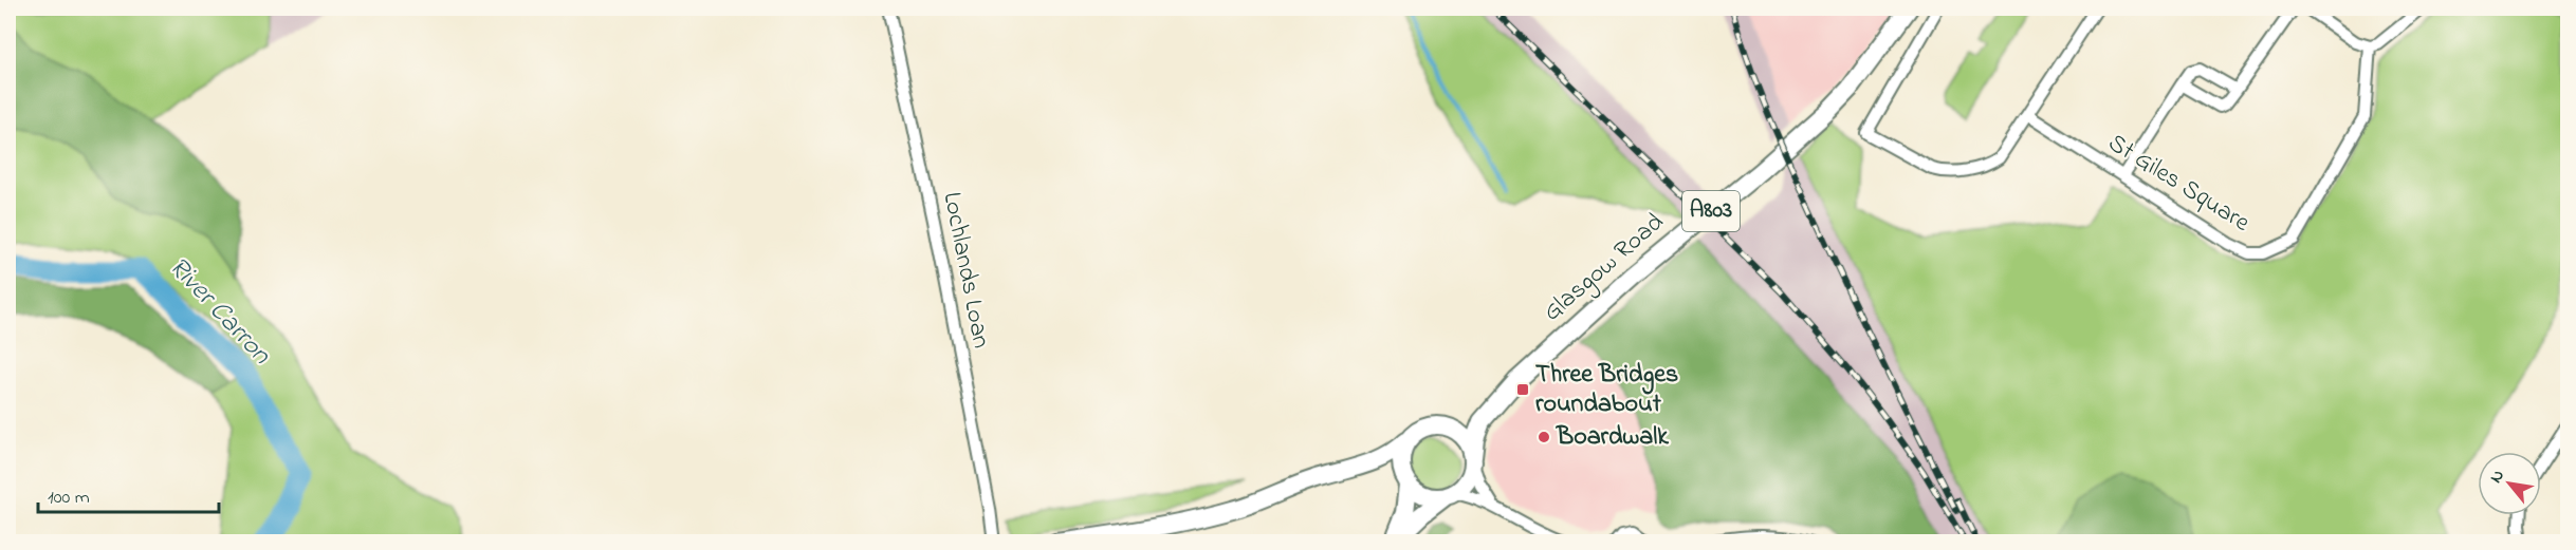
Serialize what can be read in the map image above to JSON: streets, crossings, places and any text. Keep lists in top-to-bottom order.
{
  "streets": {
    "main road": ["A803", "Glasgow Road"],
    "street": ["St Giles Square", "Lochlands Loan"]
  },
  "crossings": [
    ["A803", "Glasgow Road"]
  ],
  "water": ["River Carron"],
  "places": {
    "transit": ["Three Bridges roundabout"],
    "other": ["Boardwalk"]
  },
  "scale_bar": "100 m",
  "north": "top left"
}
